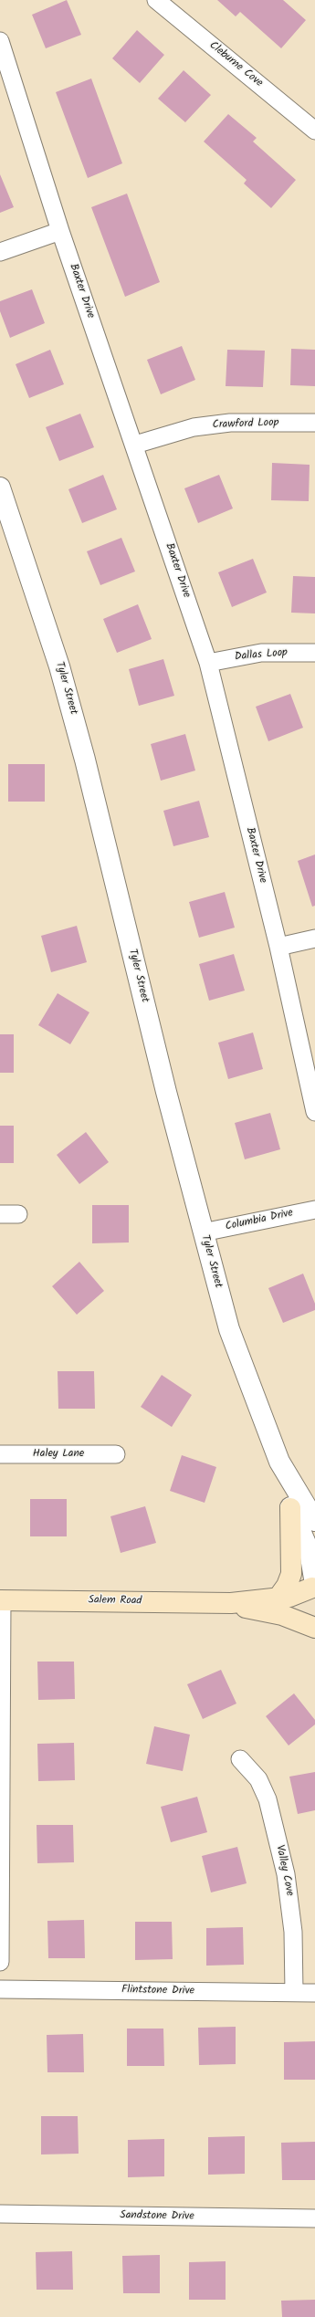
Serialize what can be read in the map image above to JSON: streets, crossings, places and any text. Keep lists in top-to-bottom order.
{
  "streets": {
    "main road": ["Salem Road"],
    "street": [
      "Cleburne Cove",
      "Baxter Drive",
      "Crawford Loop",
      "Dallas Loop",
      "Tyler Street",
      "Columbia Drive",
      "Haley Lane",
      "Valley Cove",
      "Flintstone Drive",
      "Sandstone Drive"
    ]
  },
  "crossings": [
    ["Baxter Drive", "Crawford Loop"],
    ["Baxter Drive", "Dallas Loop"],
    ["Tyler Street", "Columbia Drive"],
    ["Tyler Street", "Salem Road"],
    ["Valley Cove", "Flintstone Drive"]
  ]
}
